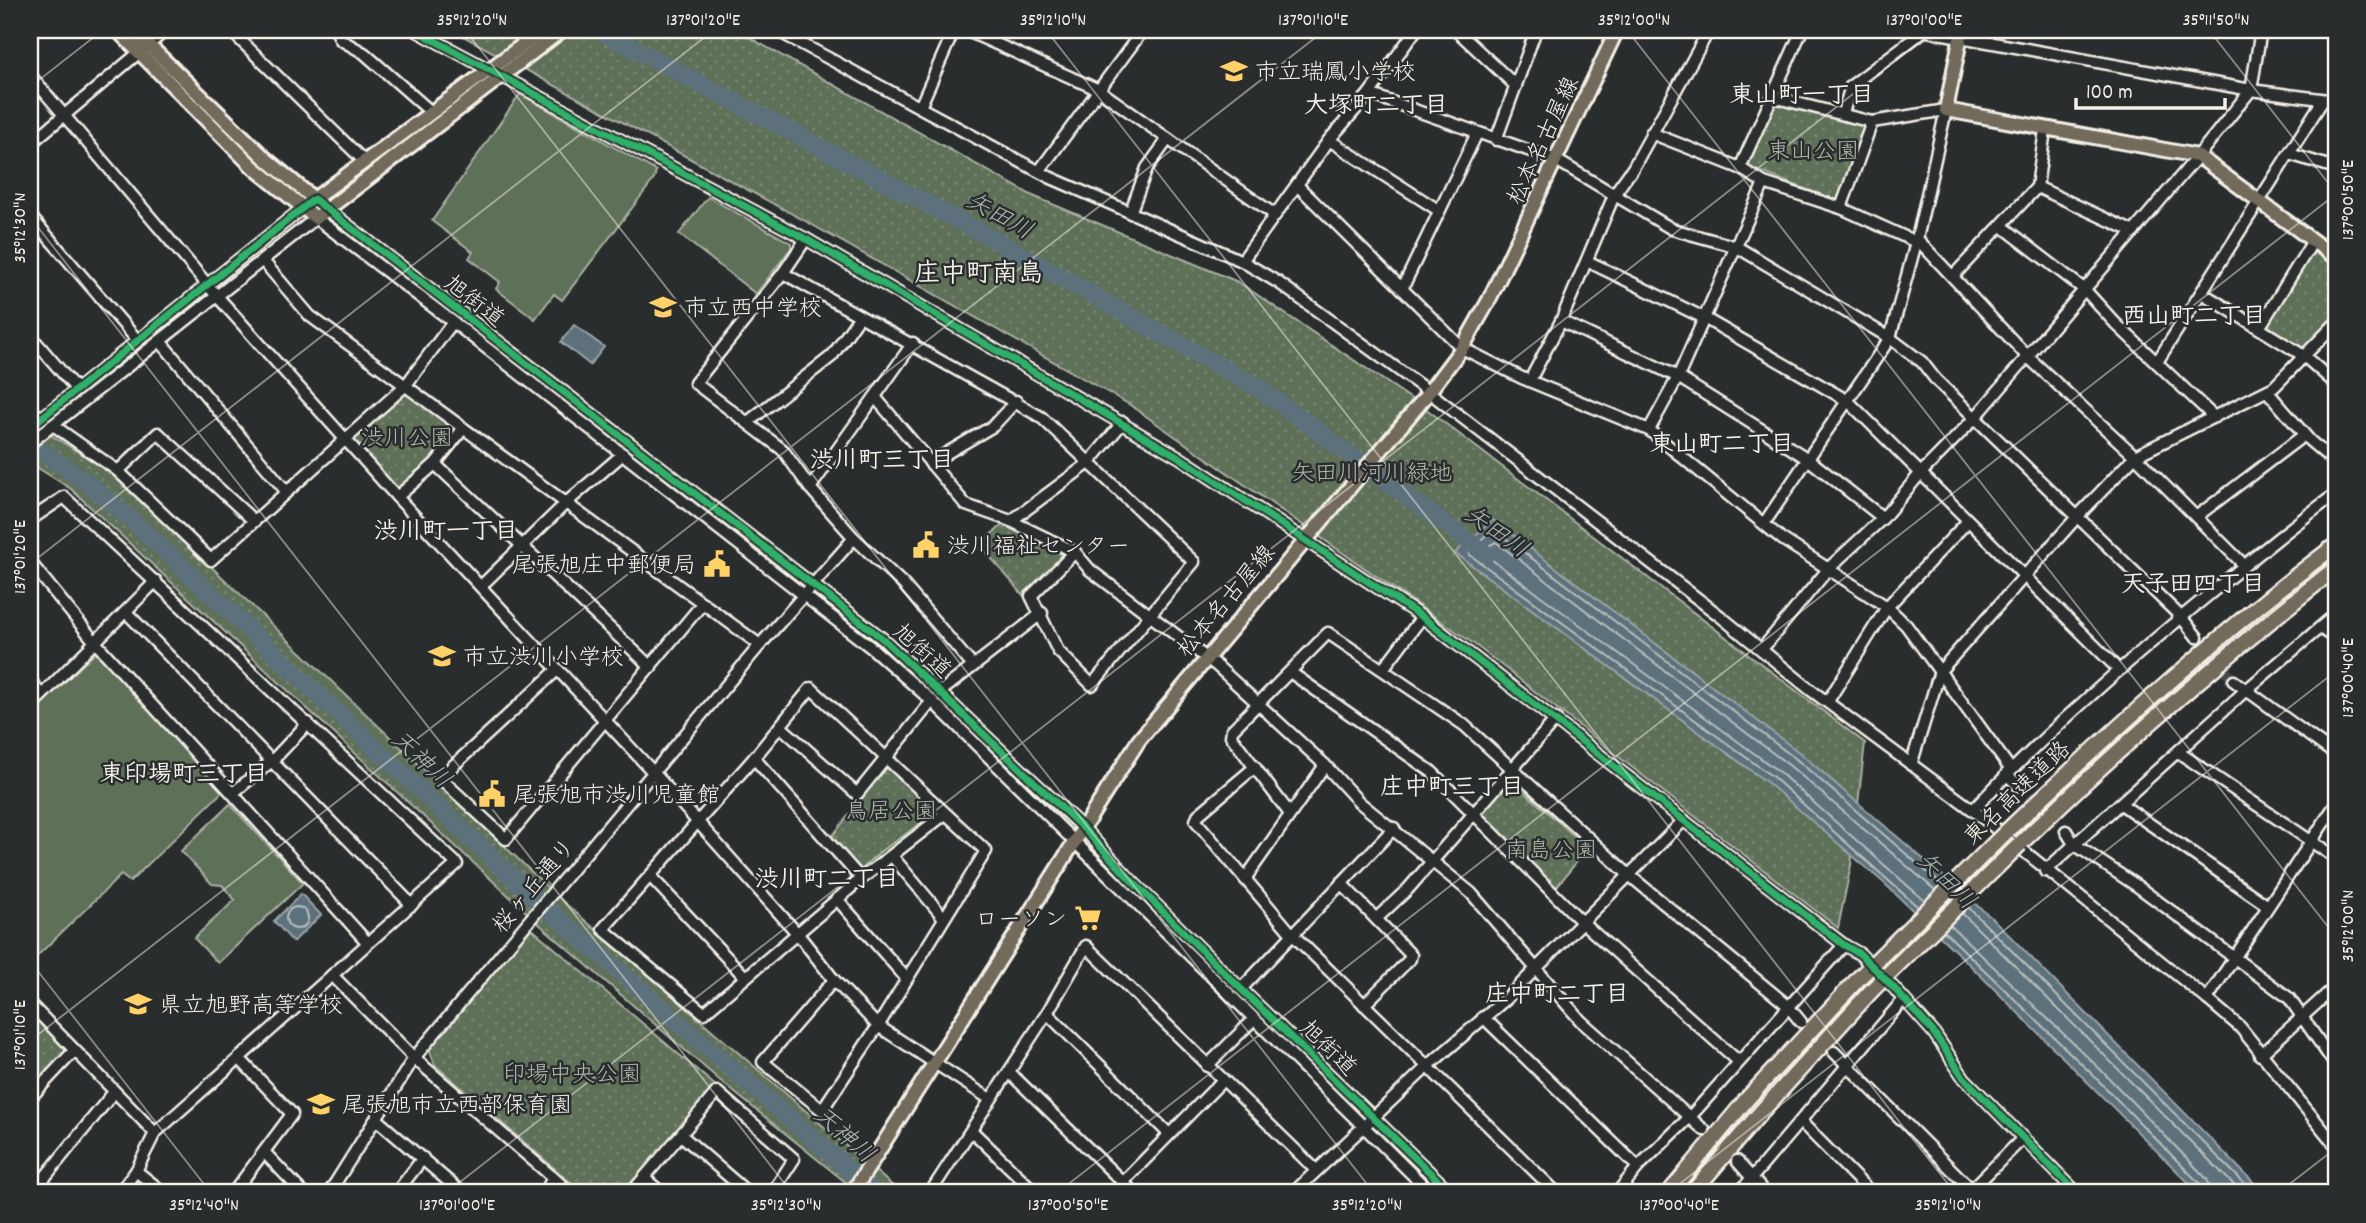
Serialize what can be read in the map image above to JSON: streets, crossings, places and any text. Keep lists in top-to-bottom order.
{
  "streets": {
    "highway": ["東名高速道路"],
    "main road": ["松本名古屋線"],
    "street": ["旭街道", "桜ヶ丘通り"]
  },
  "crossings": [
    ["松本名古屋線", "旭街道"],
    ["旭街道", "桜ヶ丘通り"]
  ],
  "districts": [
    "東山町一丁目",
    "大塚町二丁目",
    "庄中町南島",
    "西山町二丁目",
    "東山町二丁目",
    "渋川町三丁目",
    "渋川町一丁目",
    "天子田四丁目",
    "東印場町三丁目",
    "庄中町三丁目",
    "渋川町二丁目",
    "庄中町二丁目"
  ],
  "water": ["矢田川", "天神川"],
  "parks": [
    "東山公園",
    "渋川公園",
    "矢田川河川緑地",
    "鳥居公園",
    "南島公園",
    "印場中央公園"
  ],
  "places": {
    "school or university": [
      "市立瑞鳳小学校",
      "市立西中学校",
      "市立渋川小学校",
      "県立旭野高等学校",
      "尾張旭市立西部保育園"
    ],
    "public building": ["渋川福祉センター", "尾張旭庄中郵便局", "尾張旭市渋川児童館"],
    "supermarket": ["ローソン"]
  },
  "scale_bar": "100 m",
  "coordinates": [
    "35°12'20\"N",
    "137°01'20\"E",
    "35°12'10\"N",
    "137°01'10\"E",
    "35°12'00\"N",
    "137°01'00\"E",
    "35°11'50\"N",
    "137°00'50\"E",
    "35°12'30\"N",
    "137°00'40\"E",
    "35°12'40\"N"
  ]
}
